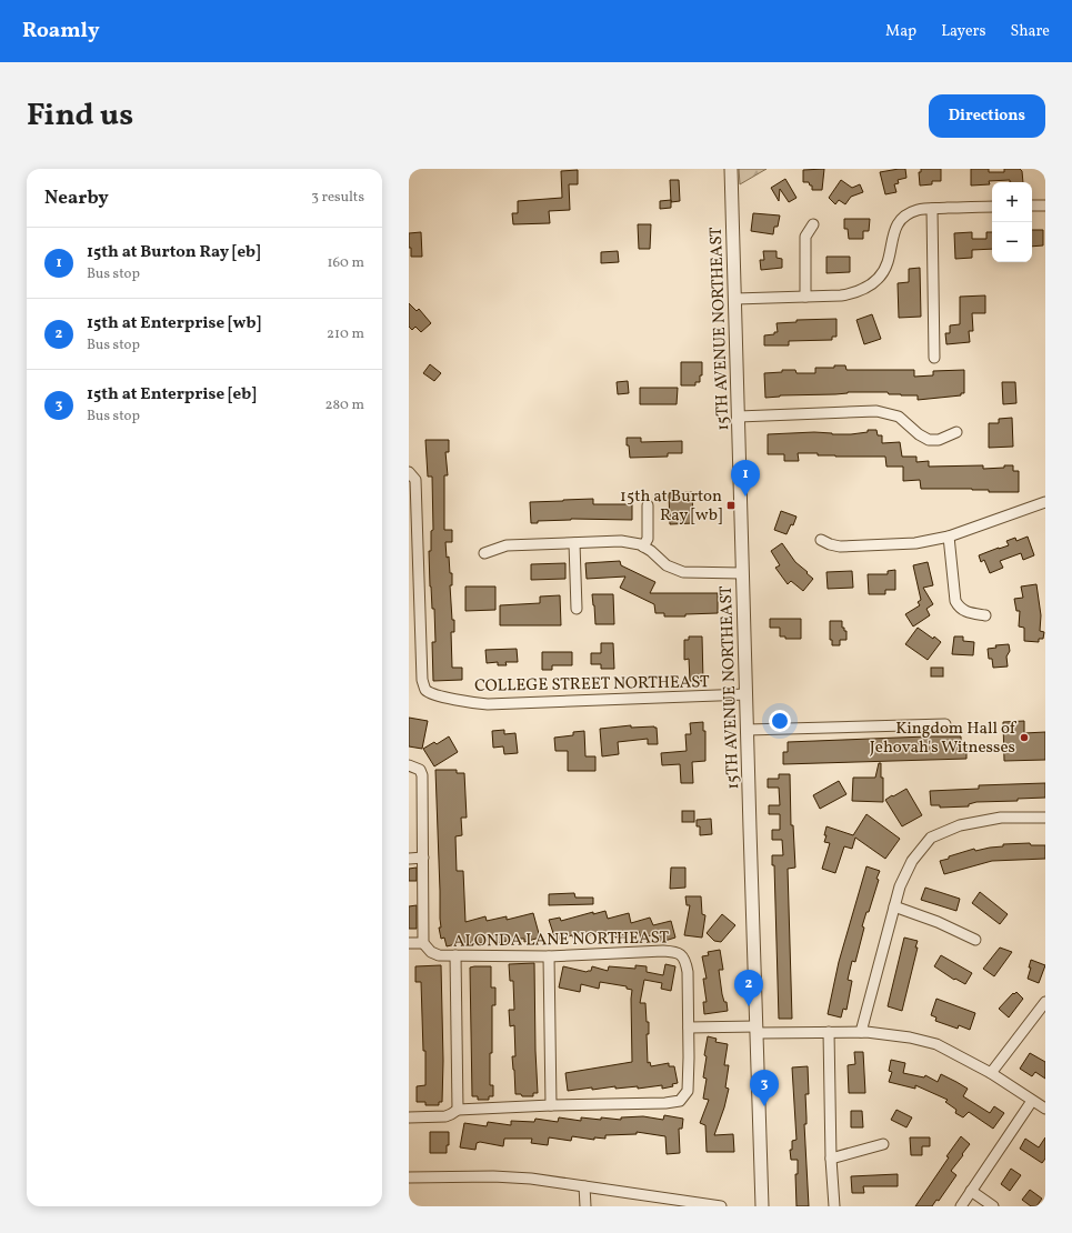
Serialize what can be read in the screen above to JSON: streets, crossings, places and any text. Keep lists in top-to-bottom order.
{
  "streets": {
    "street": ["15TH AVENUE NORTHEAST", "COLLEGE STREET NORTHEAST", "ALONDA LANE NORTHEAST"]
  },
  "crossings": [
    ["15TH AVENUE NORTHEAST", "COLLEGE STREET NORTHEAST"]
  ],
  "places": {
    "transit": ["15th at Burton Ray [wb]"],
    "other": ["Kingdom Hall of Jehovah's Witnesses"]
  },
  "page": {
    "header": "Roamly",
    "nav": ["Map", "Layers", "Share"],
    "title": "Find us",
    "buttons": "Directions",
    "heading": ["Nearby", "3 results"],
    "map_buttons": ["+", "−"],
    "list": [
      {
        "mark": "1",
        "name": "15th at Burton Ray [eb]",
        "note": "Bus stop",
        "value": "160 m"
      },
      {
        "mark": "2",
        "name": "15th at Enterprise [wb]",
        "note": "Bus stop",
        "value": "210 m"
      },
      {
        "mark": "3",
        "name": "15th at Enterprise [eb]",
        "note": "Bus stop",
        "value": "280 m"
      }
    ],
    "pins": ["1", "2", "3"]
  }
}
